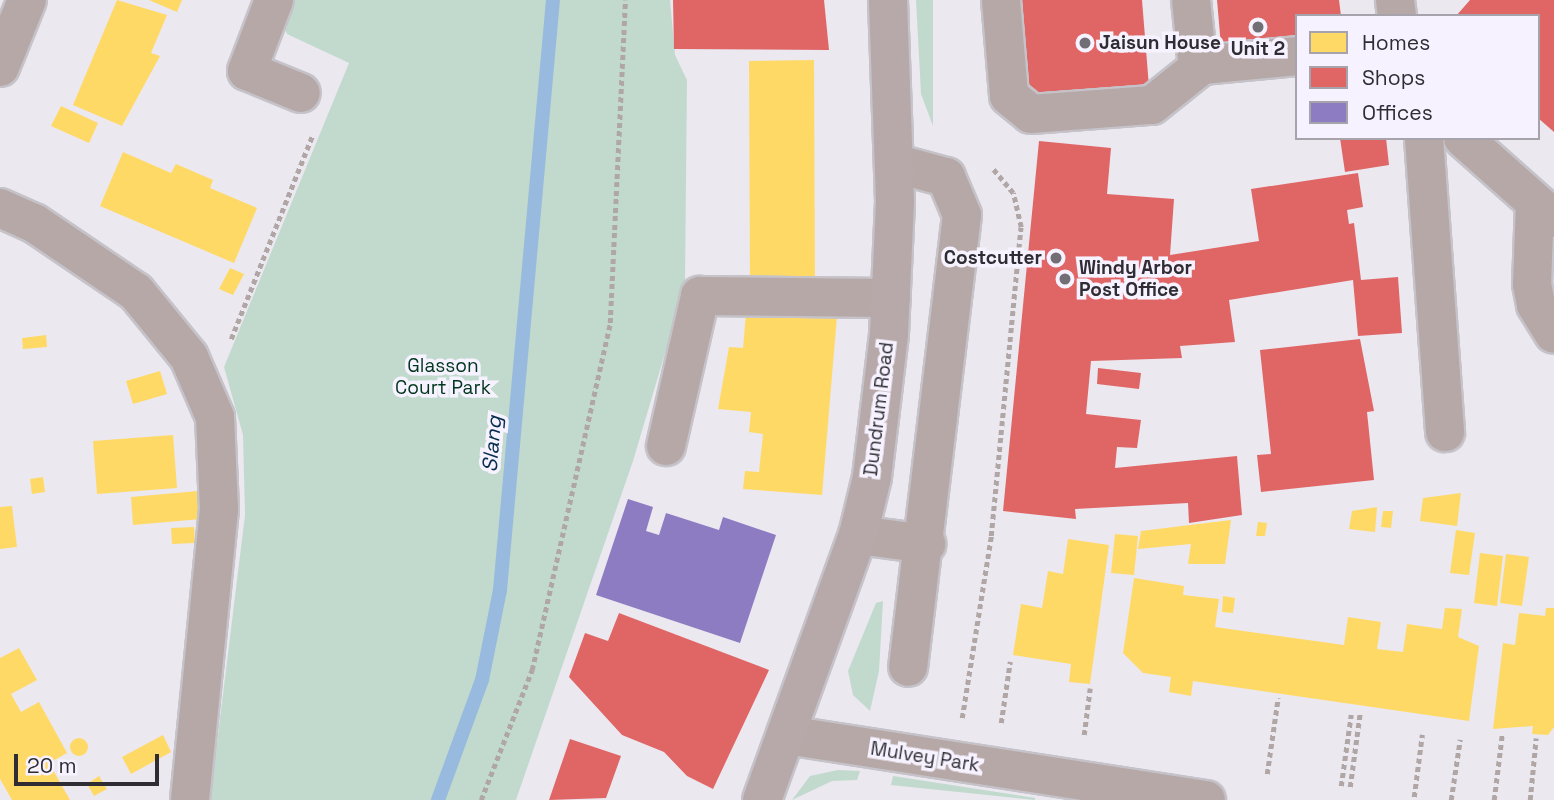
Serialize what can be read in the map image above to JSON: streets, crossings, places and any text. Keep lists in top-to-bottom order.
{
  "streets": {
    "main road": ["Dundrum Road"],
    "street": ["Mulvey Park"]
  },
  "crossings": [
    ["Dundrum Road", "Mulvey Park"]
  ],
  "water": ["Slang"],
  "parks": ["Glasson Court Park"],
  "places": [
    "Unit 2",
    "Jaisun House",
    "Costcutter",
    "Windy Arbor Post Office"
  ],
  "legend": ["Homes", "Shops", "Offices"],
  "scale_bar": "20 m"
}
